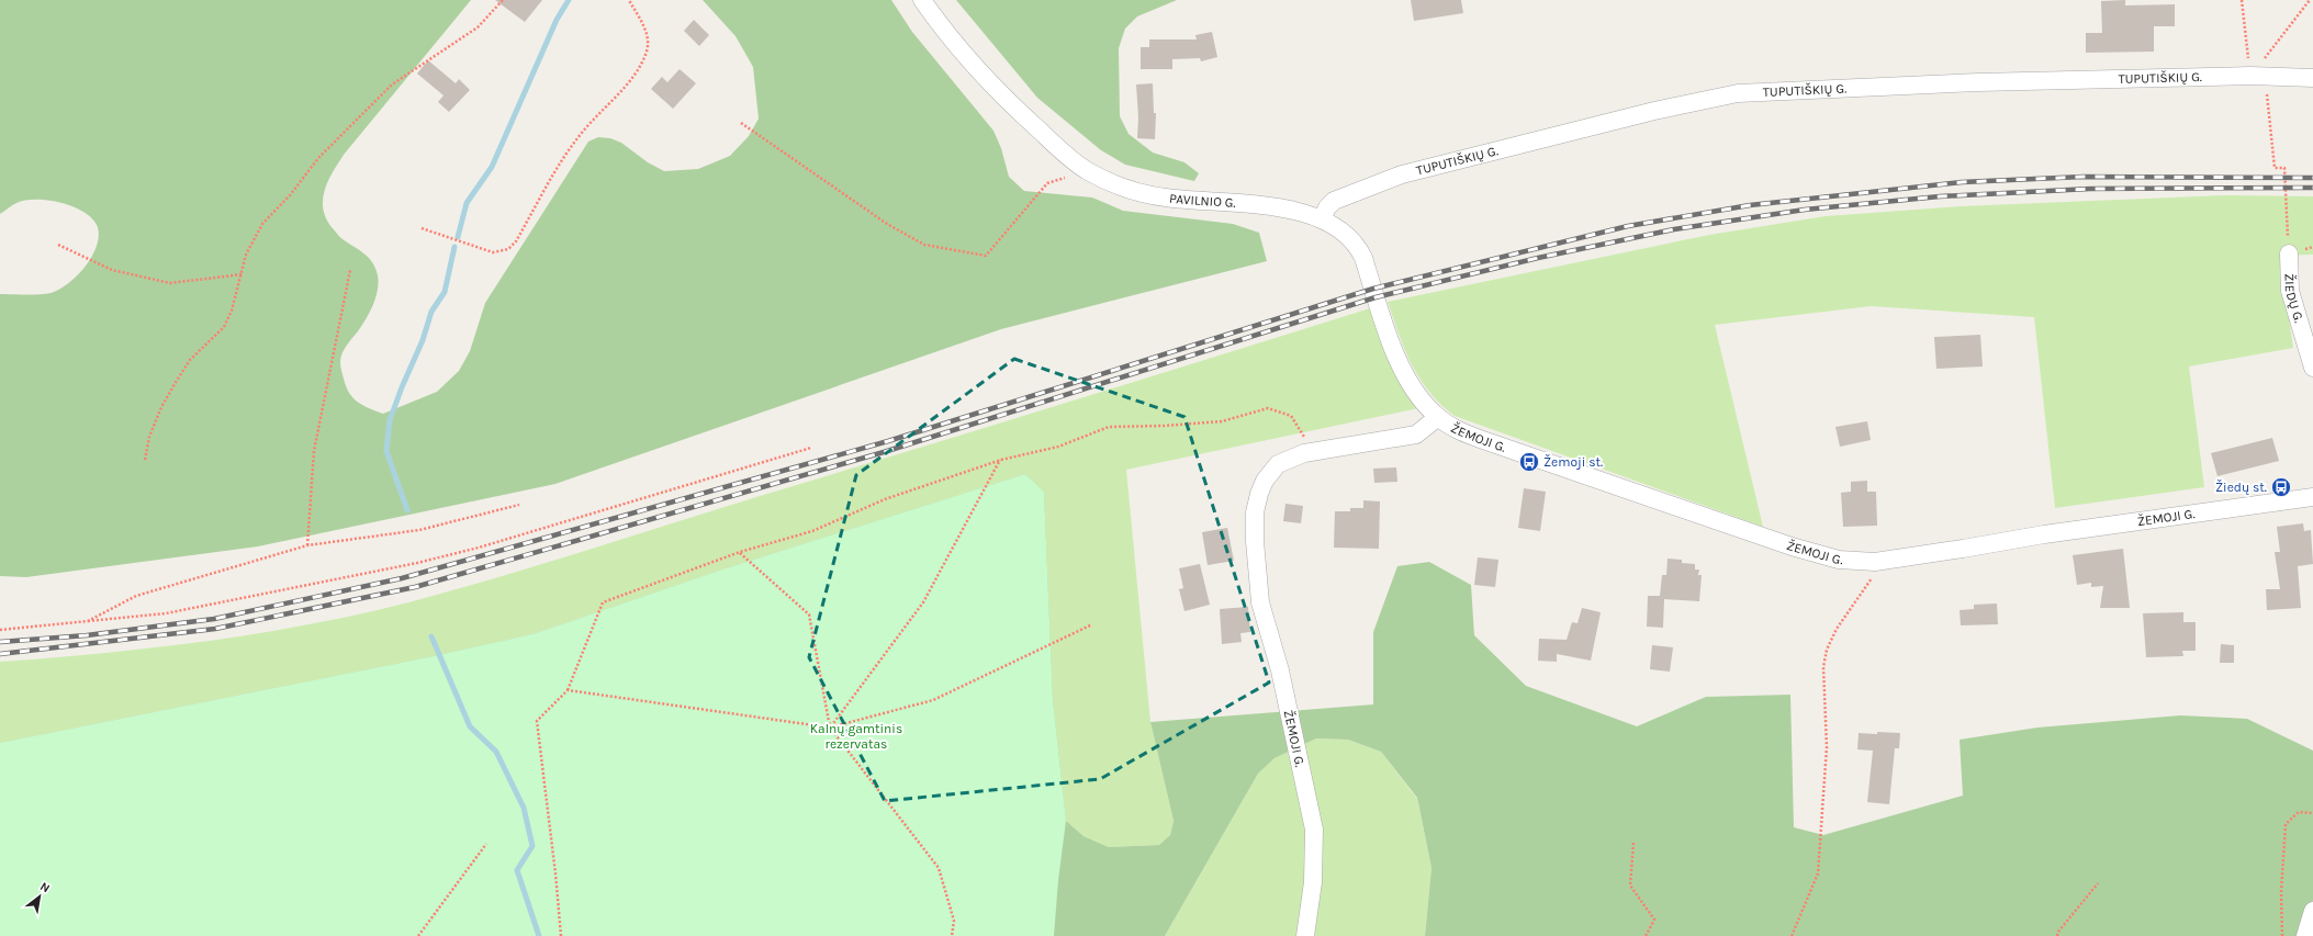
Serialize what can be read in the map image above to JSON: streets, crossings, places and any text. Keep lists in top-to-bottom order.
{
  "streets": {
    "street": [
      "TUPUTIŠKIŲ G.",
      "PAVILNIO G.",
      "ŽIEDŲ G.",
      "ŽEMOJI G."
    ]
  },
  "crossings": [
    ["TUPUTIŠKIŲ G.", "PAVILNIO G."],
    ["PAVILNIO G.", "ŽEMOJI G."]
  ],
  "parks": ["Kalnų gamtinis rezervatas"],
  "places": {
    "bus stop": ["Žemoji st.", "Žiedų st."]
  },
  "north": "top right"
}
